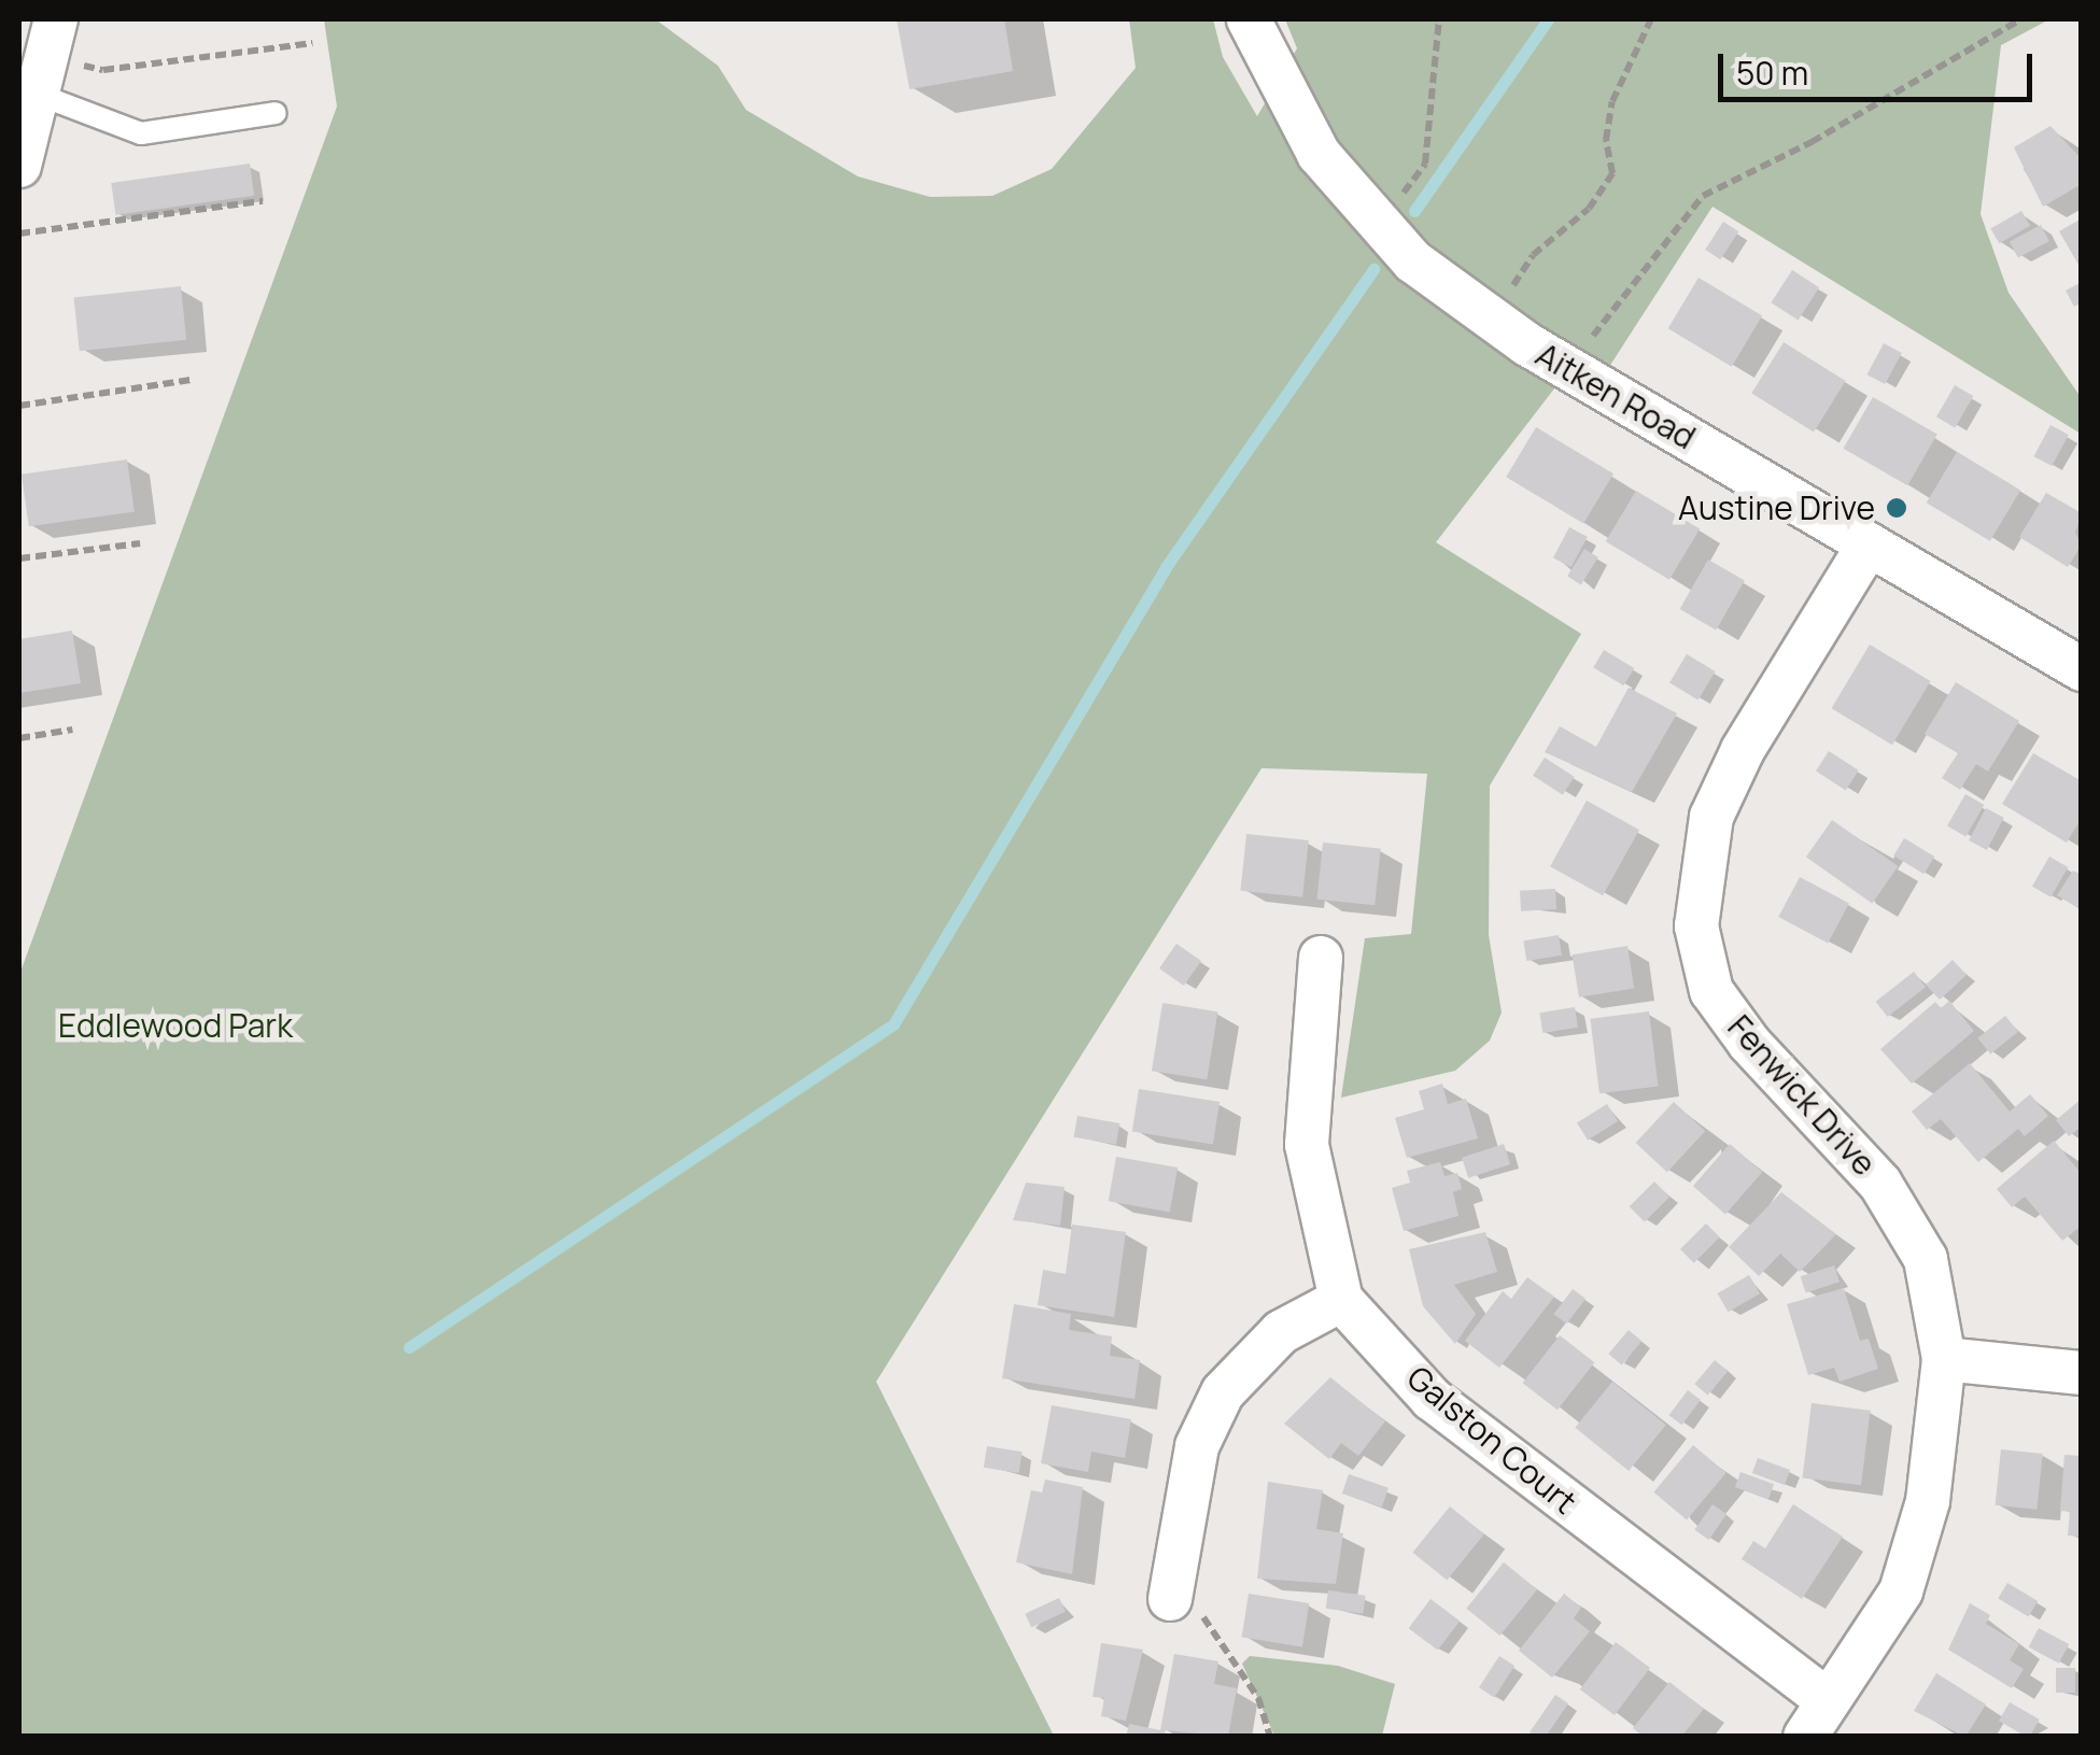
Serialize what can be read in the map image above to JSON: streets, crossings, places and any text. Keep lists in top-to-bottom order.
{
  "streets": {
    "street": ["Aitken Road", "Fenwick Drive", "Galston Court"]
  },
  "crossings": [
    ["Aitken Road", "Fenwick Drive"],
    ["Fenwick Drive", "Galston Court"]
  ],
  "parks": ["Eddlewood Park"],
  "places": ["Austine Drive"],
  "scale_bar": "50 m"
}
